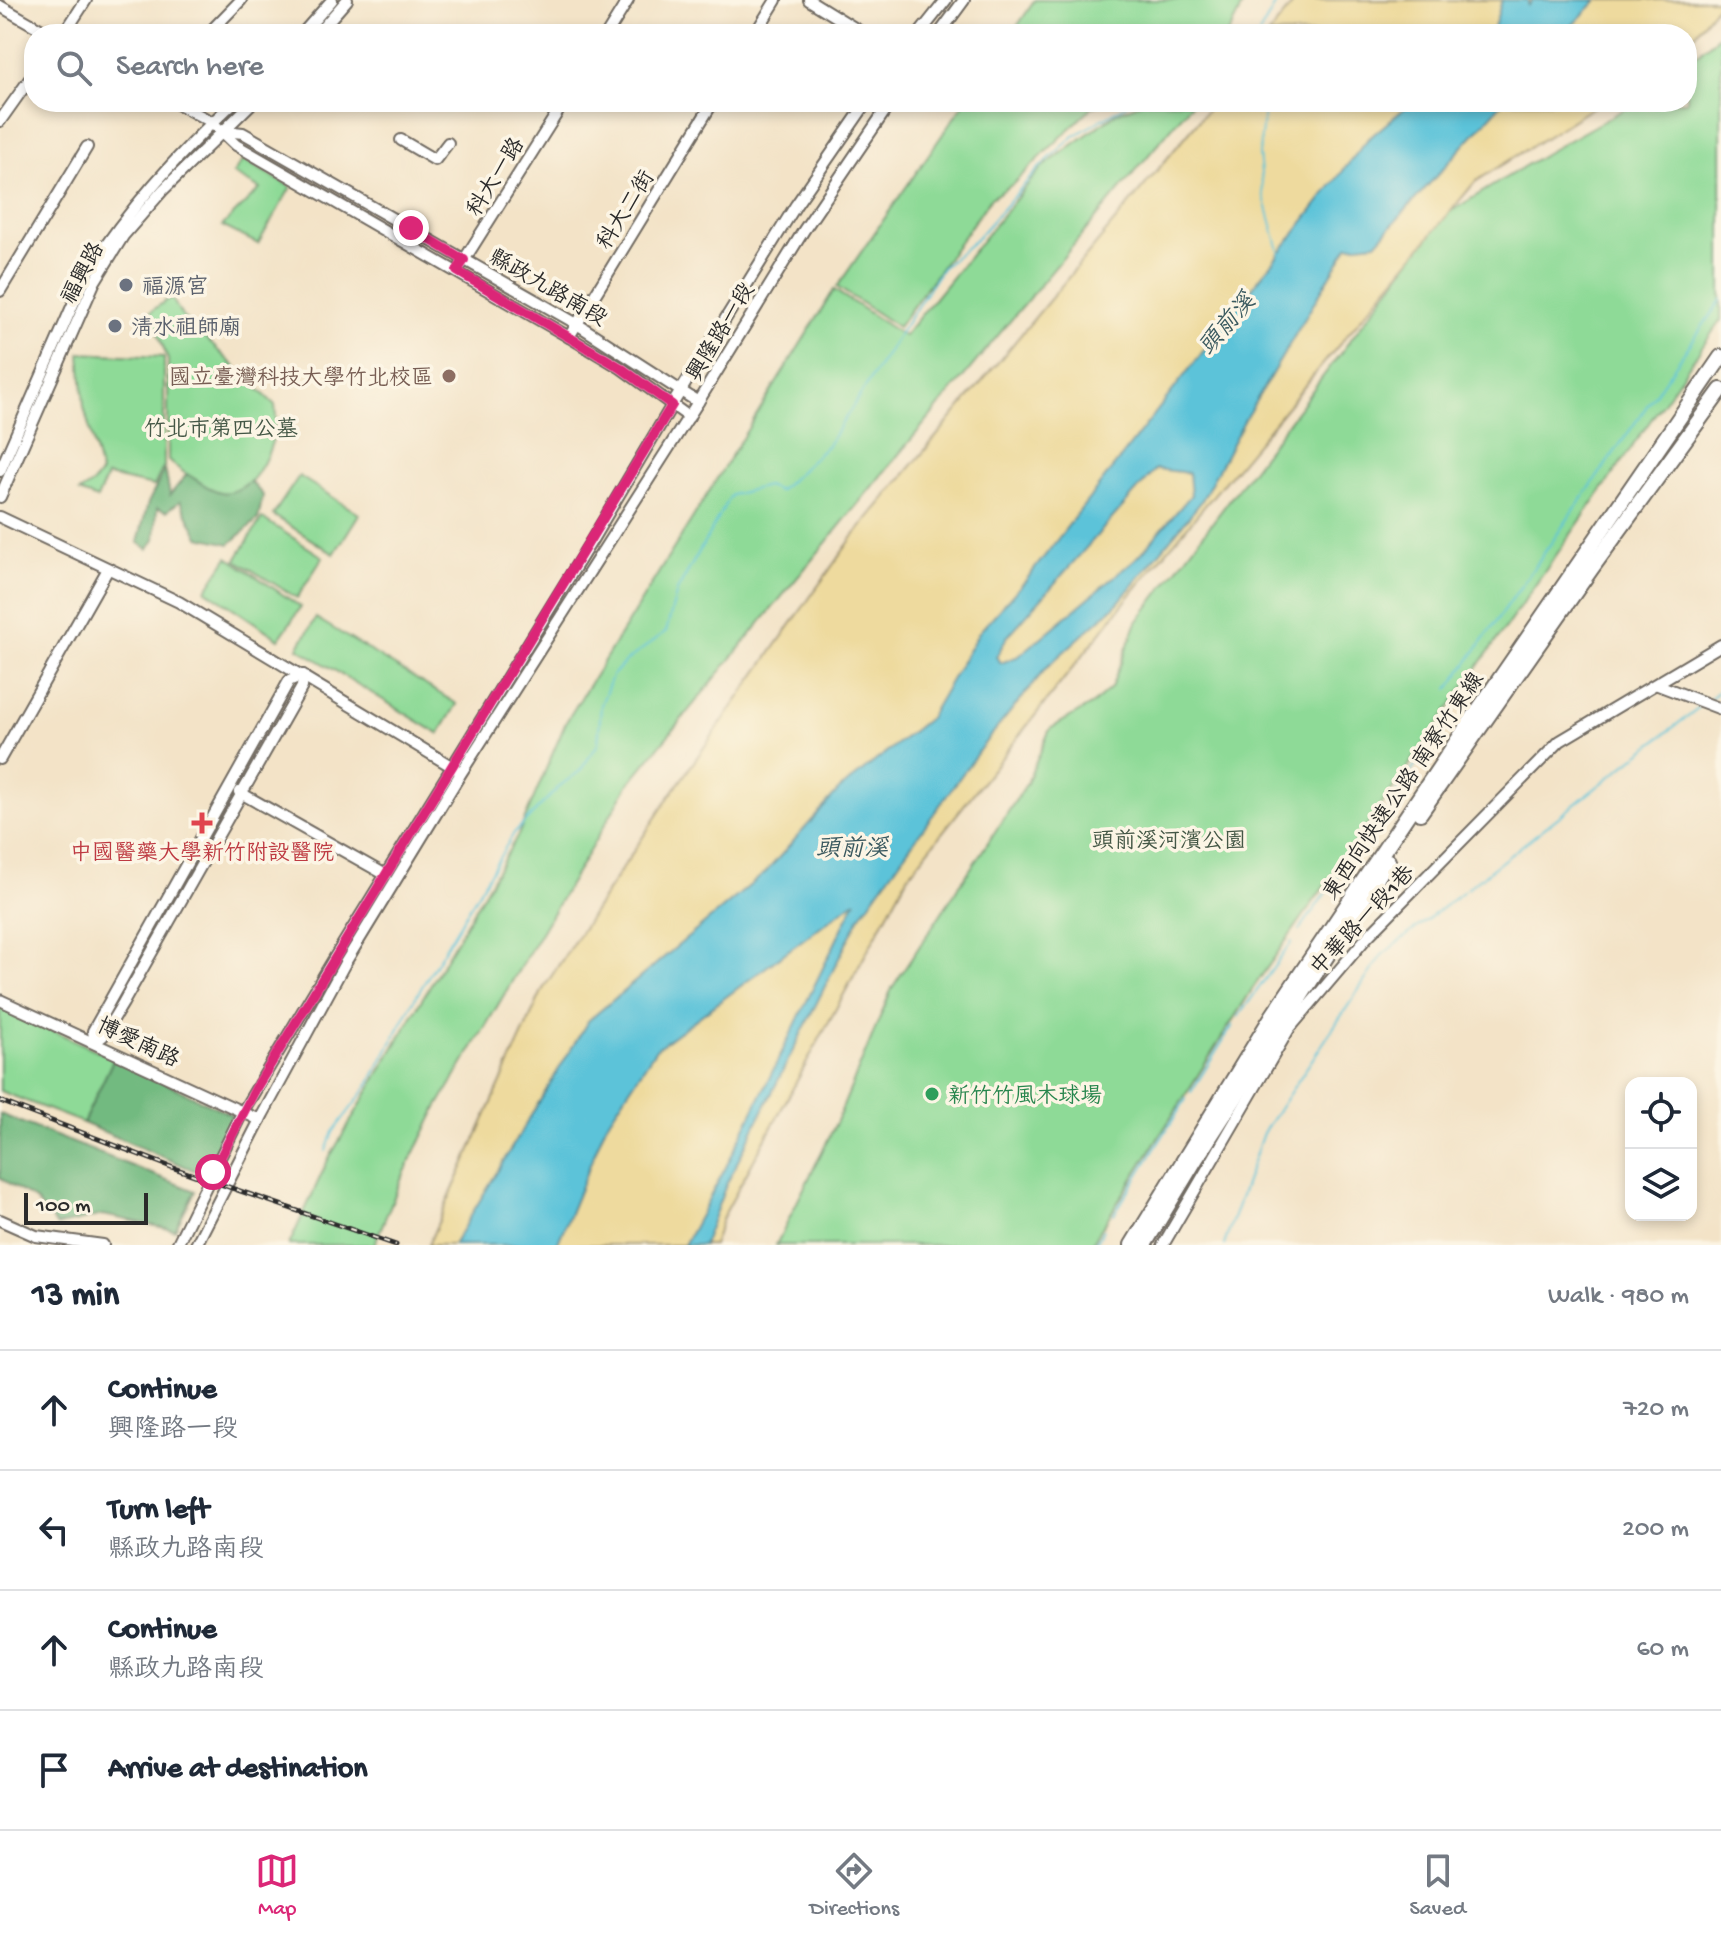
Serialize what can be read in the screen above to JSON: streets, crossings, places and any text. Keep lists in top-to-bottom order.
{
  "streets": {
    "highway": ["東西向快速公路 南寮竹東線"],
    "street": [
      "科大一路",
      "科大二街",
      "福興路",
      "縣政九路南段",
      "興隆路一段",
      "中華路一段1巷",
      "博愛南路"
    ]
  },
  "crossings": [
    ["科大一路", "縣政九路南段"],
    ["科大二街", "縣政九路南段"],
    ["福興路", "縣政九路南段"],
    ["縣政九路南段", "興隆路一段"],
    ["興隆路一段", "博愛南路"]
  ],
  "water": ["頭前溪"],
  "parks": ["竹北市第四公墓", "頭前溪河濱公園"],
  "places": {
    "other": [
      "福源宮",
      "清水祖師廟",
      "國立臺灣科技大學竹北校區",
      "新竹竹風木球場"
    ],
    "health": ["中國醫藥大學新竹附設醫院"]
  },
  "scale_bar": "100 m",
  "page": {
    "search": "Search here",
    "scale": "100 m",
    "heading": ["13 min", "Walk · 980 m"],
    "list": [
      ["Continue", "興隆路一段", "720 m"],
      ["Turn left", "縣政九路南段", "200 m"],
      ["Continue", "縣政九路南段", "60 m"],
      "Arrive at destination"
    ],
    "nav": ["Map", "Directions", "Saved"]
  }
}
